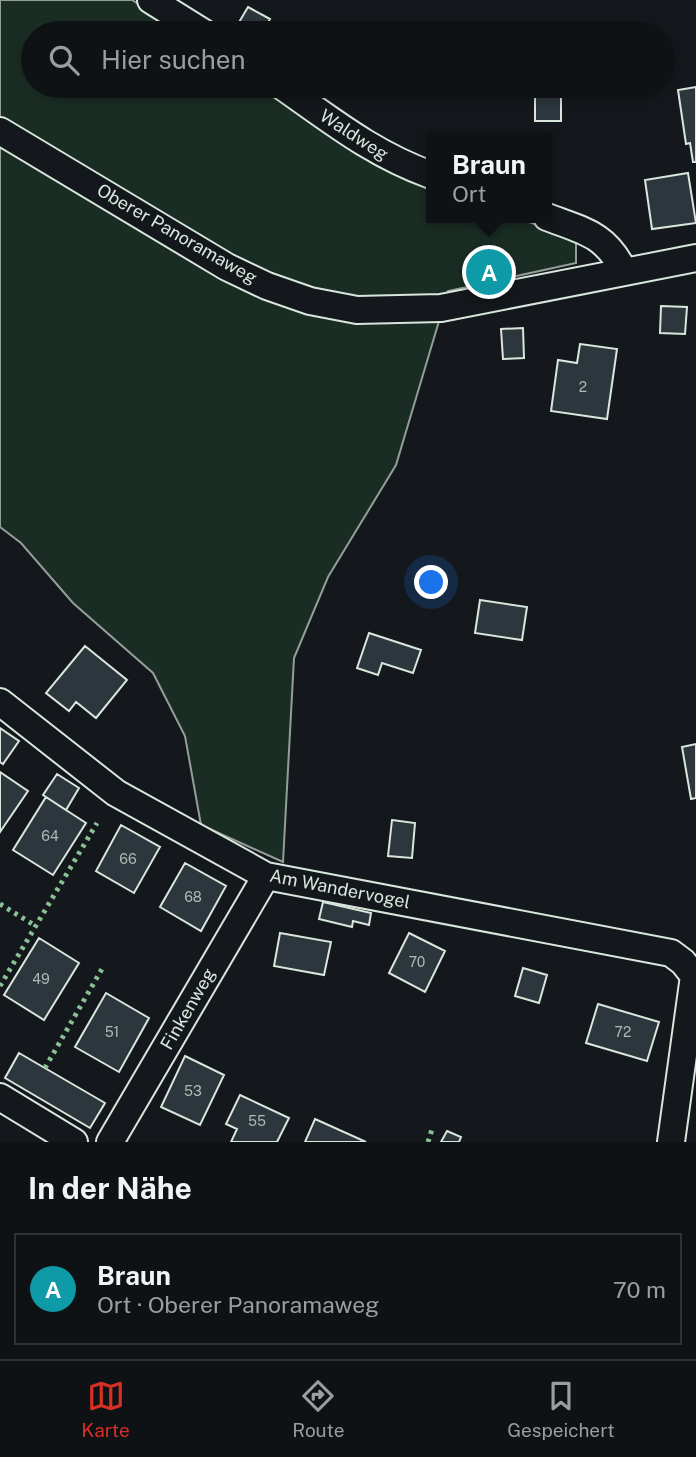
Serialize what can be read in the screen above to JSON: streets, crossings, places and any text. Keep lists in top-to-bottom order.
{
  "streets": {
    "street": [
      "Waldweg",
      "Oberer Panoramaweg",
      "Am Wandervogel",
      "Finkenweg"
    ]
  },
  "crossings": [
    ["Am Wandervogel", "Finkenweg"]
  ],
  "house_numbers": [
    "2",
    "64",
    "66",
    "68",
    "70",
    "49",
    "51",
    "72",
    "53",
    "55"
  ],
  "page": {
    "search": "Hier suchen",
    "popup": ["Braun", "Ort"],
    "pins": "A",
    "heading": "In der Nähe",
    "list": [
      {
        "mark": "A",
        "name": "Braun",
        "note": "Ort · Oberer Panoramaweg",
        "value": "70 m"
      }
    ],
    "nav": ["Karte", "Route", "Gespeichert"]
  }
}
